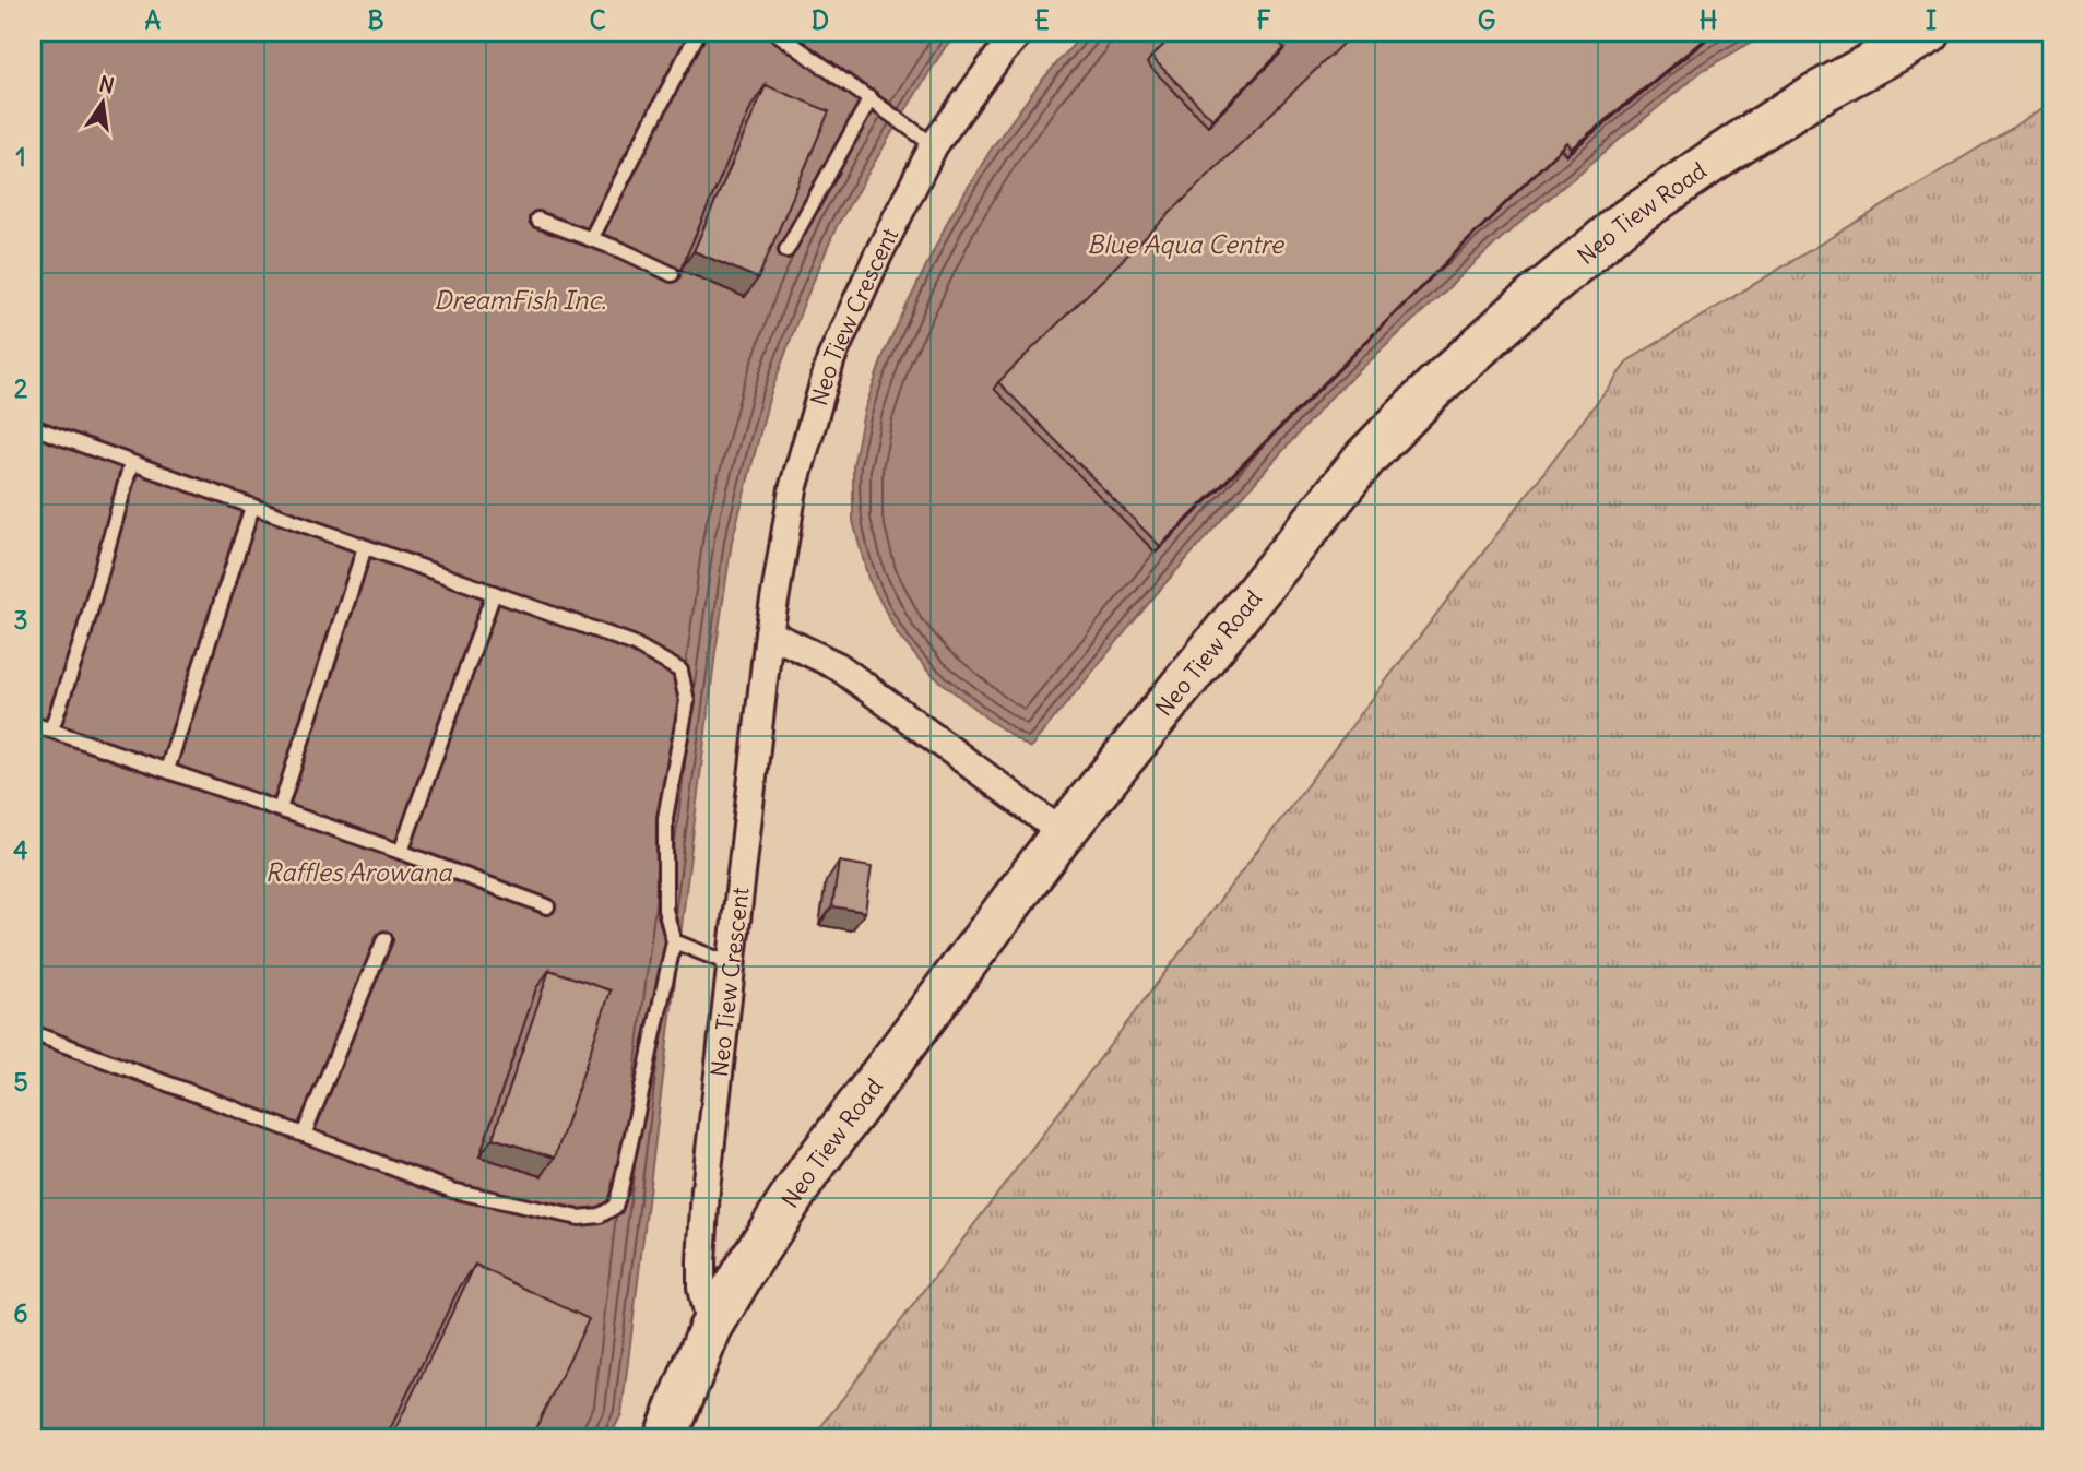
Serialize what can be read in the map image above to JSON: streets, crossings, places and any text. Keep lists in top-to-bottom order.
{
  "streets": {
    "main road": ["Neo Tiew Road"],
    "street": ["Neo Tiew Crescent"]
  },
  "crossings": [
    ["Neo Tiew Road", "Neo Tiew Crescent"]
  ],
  "water": ["Blue Aqua Centre", "DreamFish Inc.", "Raffles Arowana"],
  "north": "top",
  "grid": {
    "columns": [
      "A",
      "B",
      "C",
      "D",
      "E",
      "F",
      "G",
      "H",
      "I"
    ],
    "rows": [
      "1",
      "2",
      "3",
      "4",
      "5",
      "6"
    ]
  }
}
